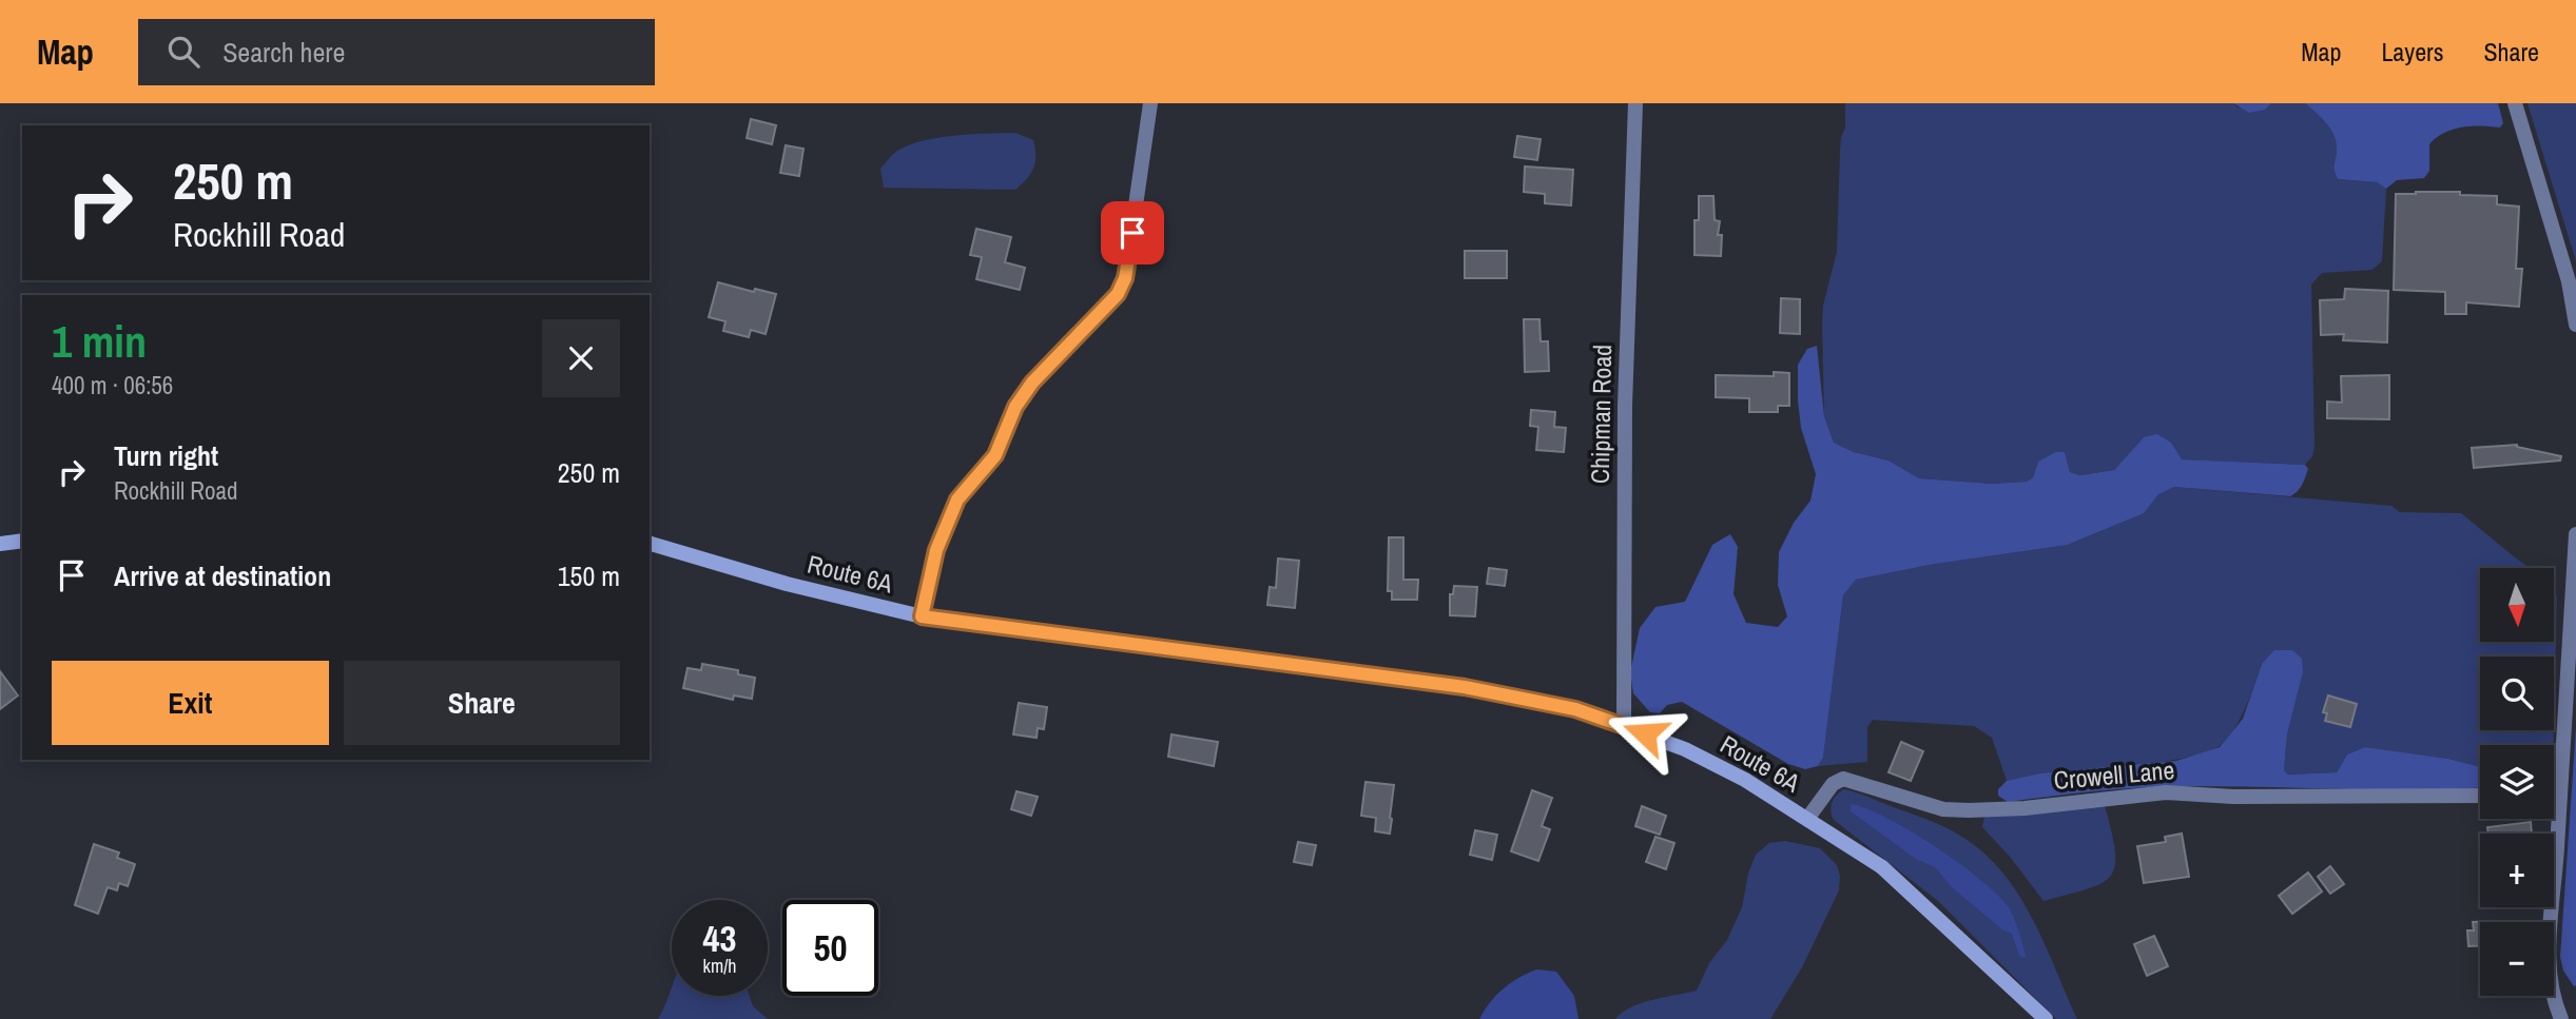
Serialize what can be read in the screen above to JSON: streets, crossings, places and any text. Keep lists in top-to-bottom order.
{
  "streets": {
    "main road": ["Route 6A"],
    "street": ["Chipman Road", "Crowell Lane"]
  },
  "crossings": [
    ["Chipman Road", "Route 6A"],
    ["Route 6A", "Crowell Lane"]
  ],
  "north": "bottom",
  "page": {
    "header": "Map",
    "search": "Search here",
    "nav": ["Map", "Layers", "Share"],
    "turn": ["250 m", "Rockhill Road"],
    "heading": ["1 min", "400 m · 06:56"],
    "list": [
      {
        "name": "Turn right",
        "note": "Rockhill Road",
        "value": "250 m"
      },
      {
        "name": "Arrive at destination",
        "value": "150 m"
      }
    ],
    "map_buttons": ["+", "−"],
    "buttons": ["Exit", "Share"],
    "speed": "43 km/h",
    "limit": "50"
  }
}
